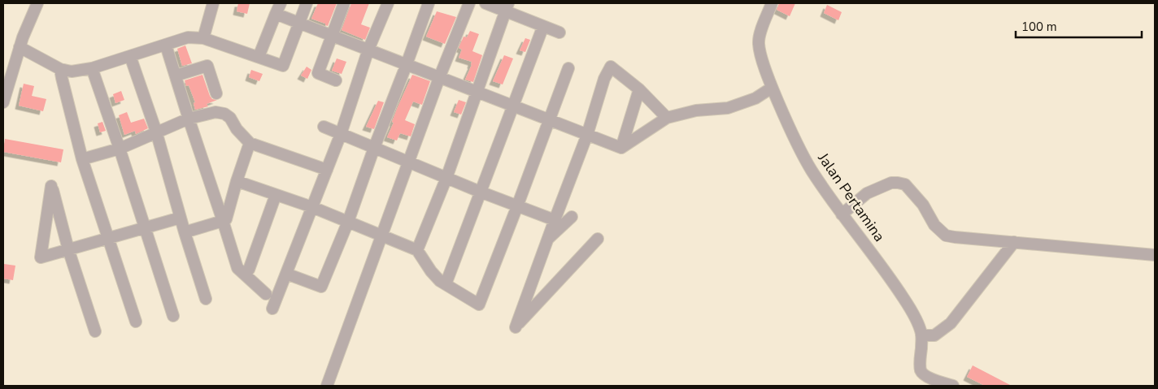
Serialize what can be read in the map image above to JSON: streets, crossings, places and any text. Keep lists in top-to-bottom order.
{
  "streets": {
    "street": ["Jalan Pertamina"]
  },
  "scale_bar": "100 m"
}
